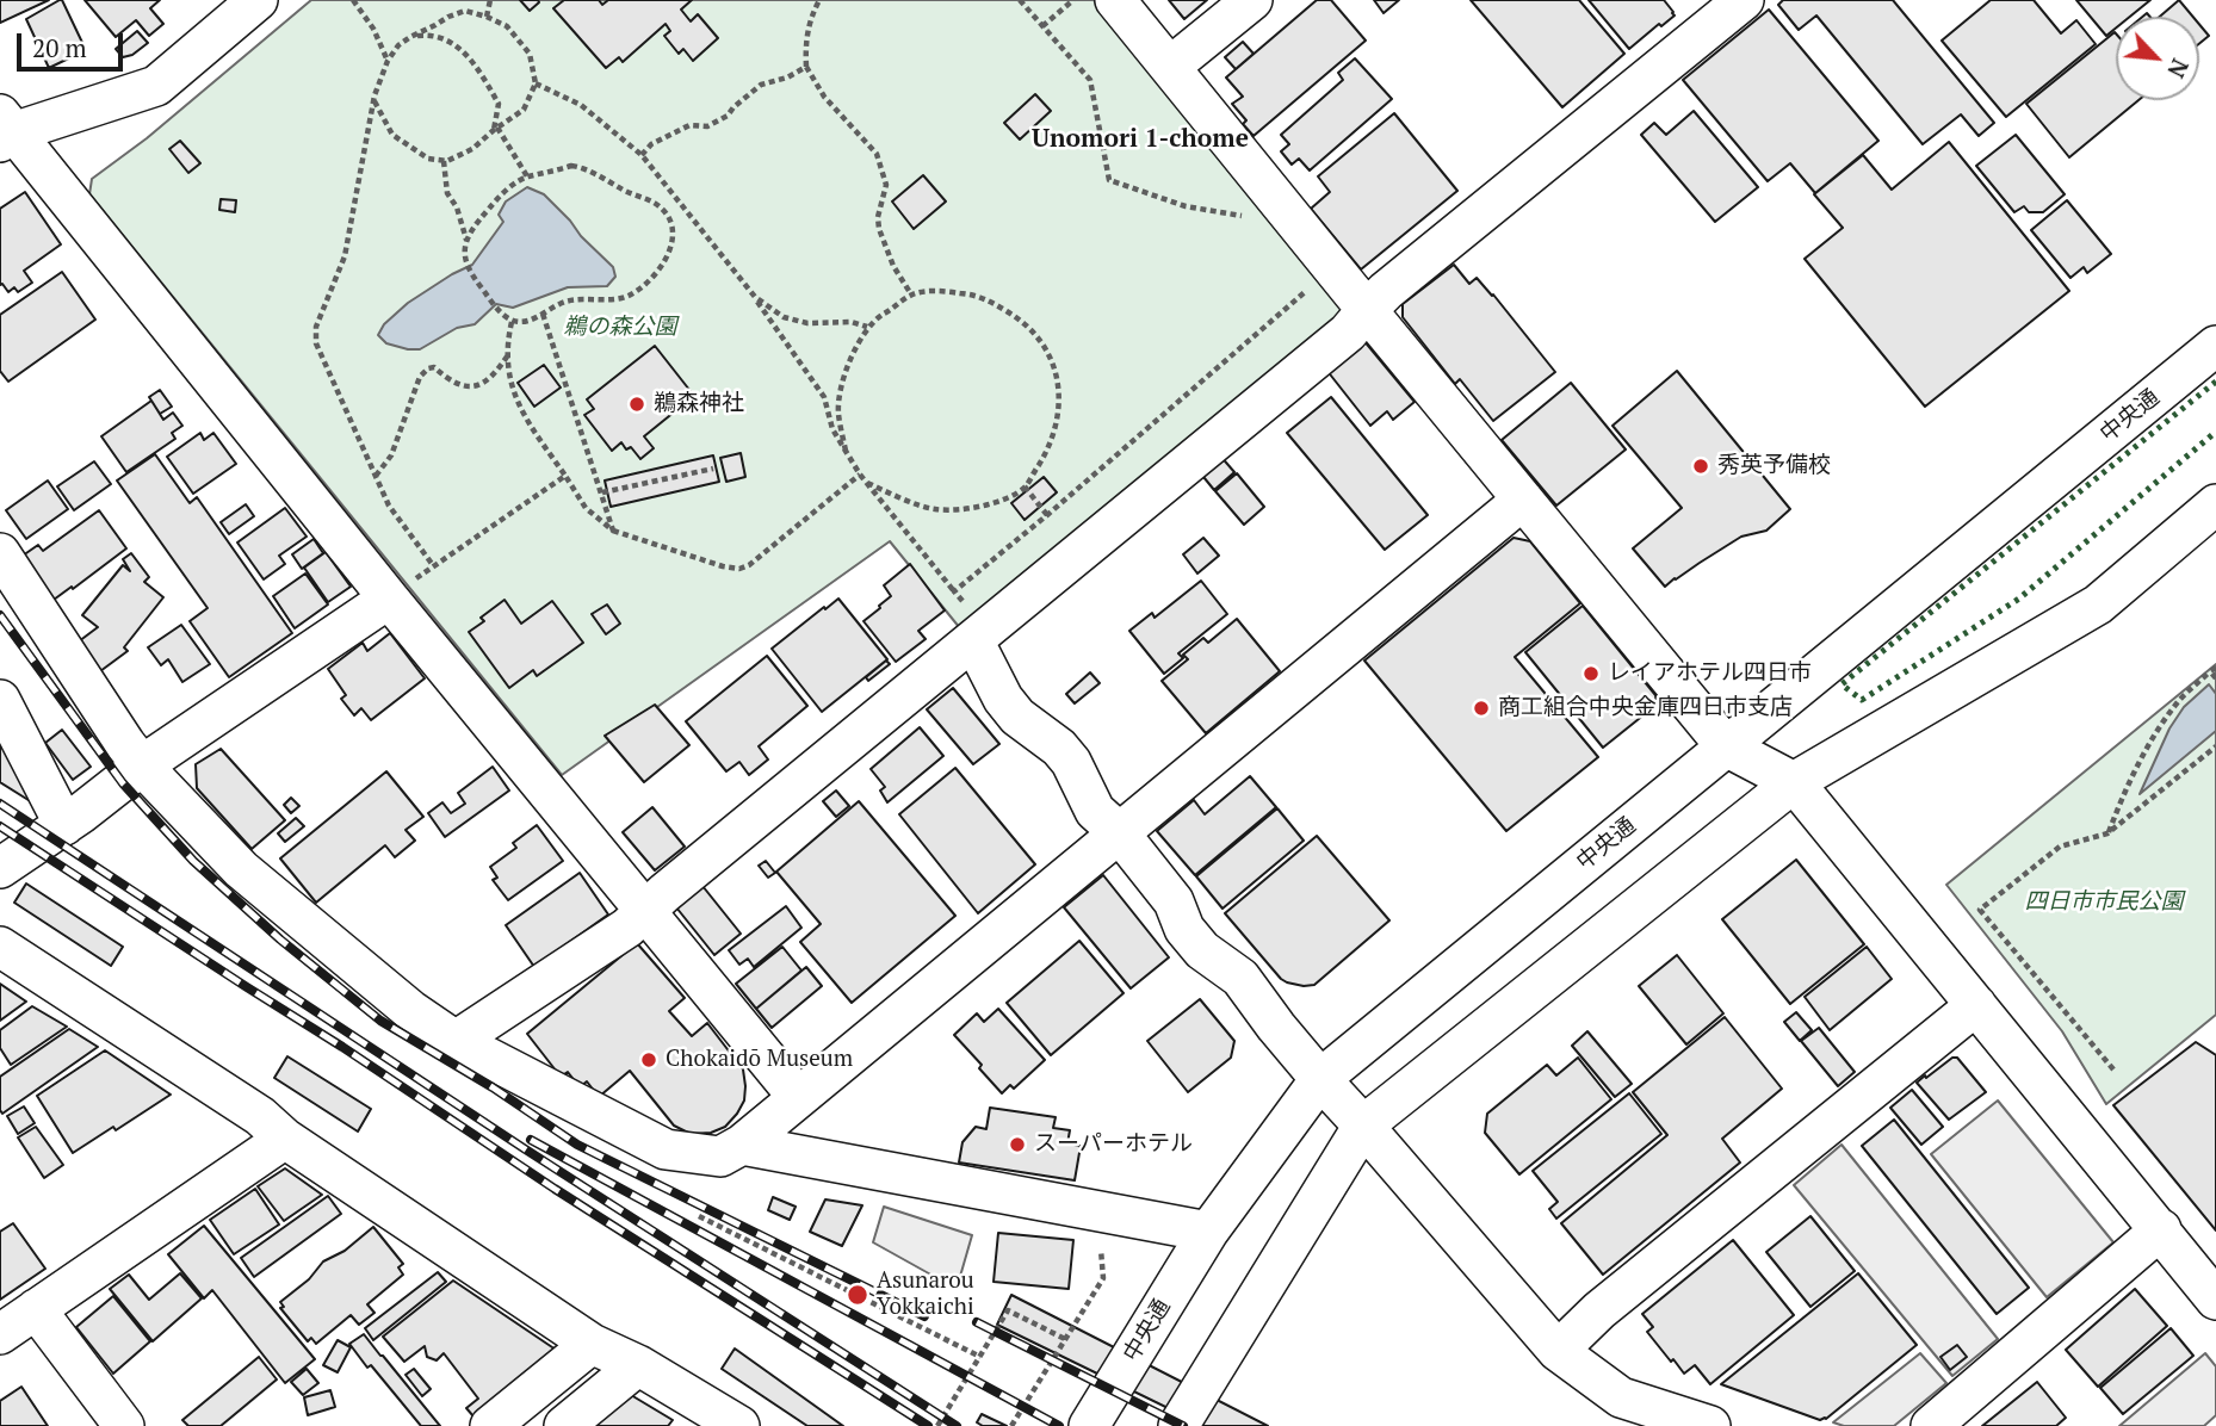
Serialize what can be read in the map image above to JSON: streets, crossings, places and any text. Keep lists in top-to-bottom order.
{
  "streets": {
    "street": ["中央通"]
  },
  "districts": ["Unomori 1-chome"],
  "parks": ["鵜の森公園", "四日市市民公園"],
  "places": [
    "鵜森神社",
    "秀英予備校",
    "レイアホテル四日市",
    "商工組合中央金庫四日市支店",
    "Chokaidō Museum",
    "スーパーホテル",
    "Asunarou Yokkaichi"
  ],
  "scale_bar": "20 m",
  "north": "bottom right"
}
